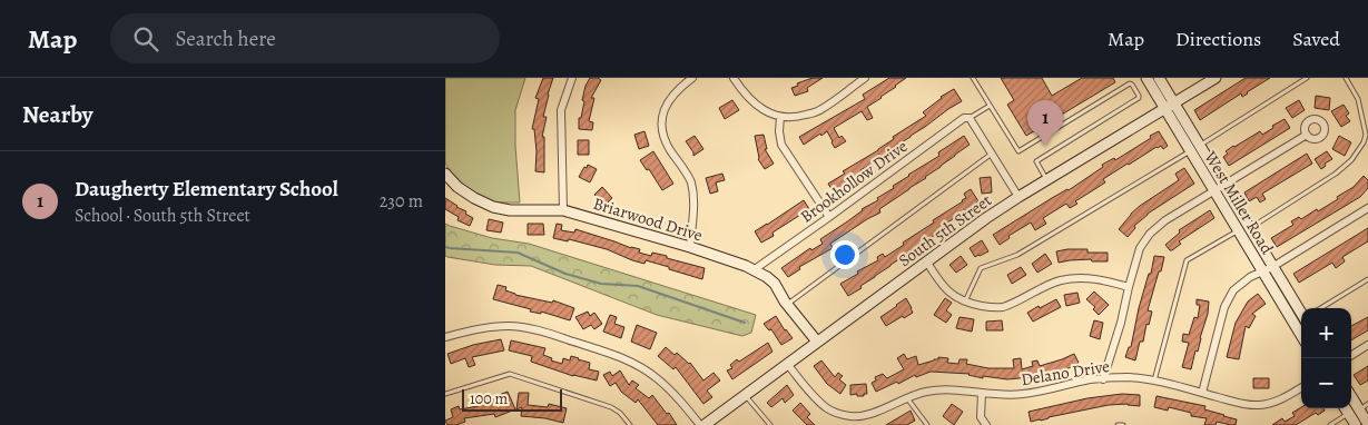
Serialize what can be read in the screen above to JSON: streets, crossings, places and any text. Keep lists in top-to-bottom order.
{
  "streets": {
    "street": [
      "Brookhollow Drive",
      "West Miller Road",
      "Briarwood Drive",
      "South 5th Street",
      "Delano Drive"
    ]
  },
  "crossings": [
    ["Brookhollow Drive", "Briarwood Drive"],
    ["West Miller Road", "South 5th Street"],
    ["Briarwood Drive", "South 5th Street"]
  ],
  "scale_bar": "100 m",
  "page": {
    "header": "Map",
    "search": "Search here",
    "nav": ["Map", "Directions", "Saved"],
    "heading": "Nearby",
    "pins": "1",
    "list": [
      {
        "mark": "1",
        "name": "Daugherty Elementary School",
        "note": "School · South 5th Street",
        "value": "230 m"
      }
    ],
    "map_buttons": ["+", "−"],
    "scale": "100 m"
  }
}
